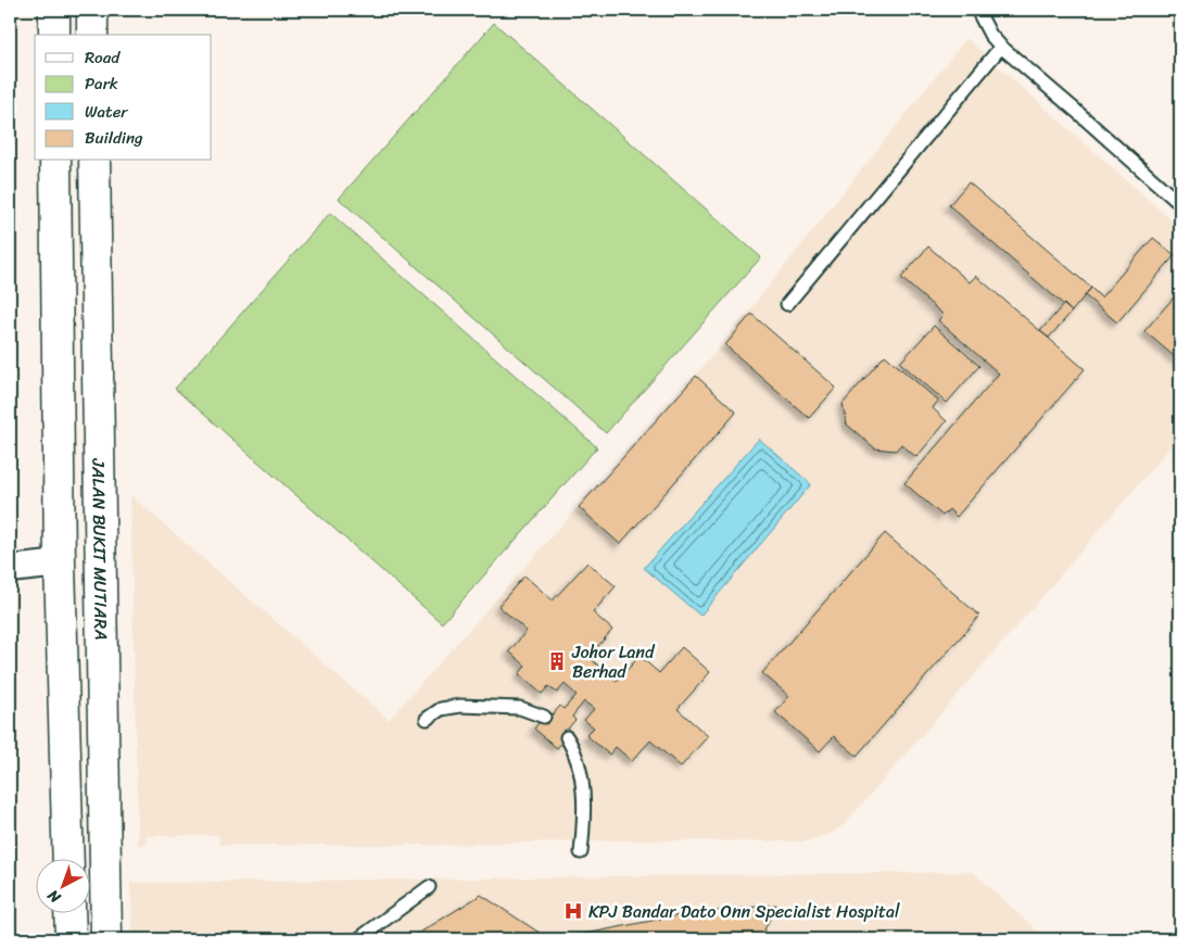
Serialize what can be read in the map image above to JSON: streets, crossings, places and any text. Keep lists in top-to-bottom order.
{
  "streets": {
    "street": ["JALAN BUKIT MUTIARA"]
  },
  "places": {
    "building": ["Johor Land Berhad"],
    "hospital": ["KPJ Bandar Dato Onn Specialist Hospital"]
  },
  "legend": [
    "Road",
    "Park",
    "Water",
    "Building"
  ],
  "north": "bottom left"
}
